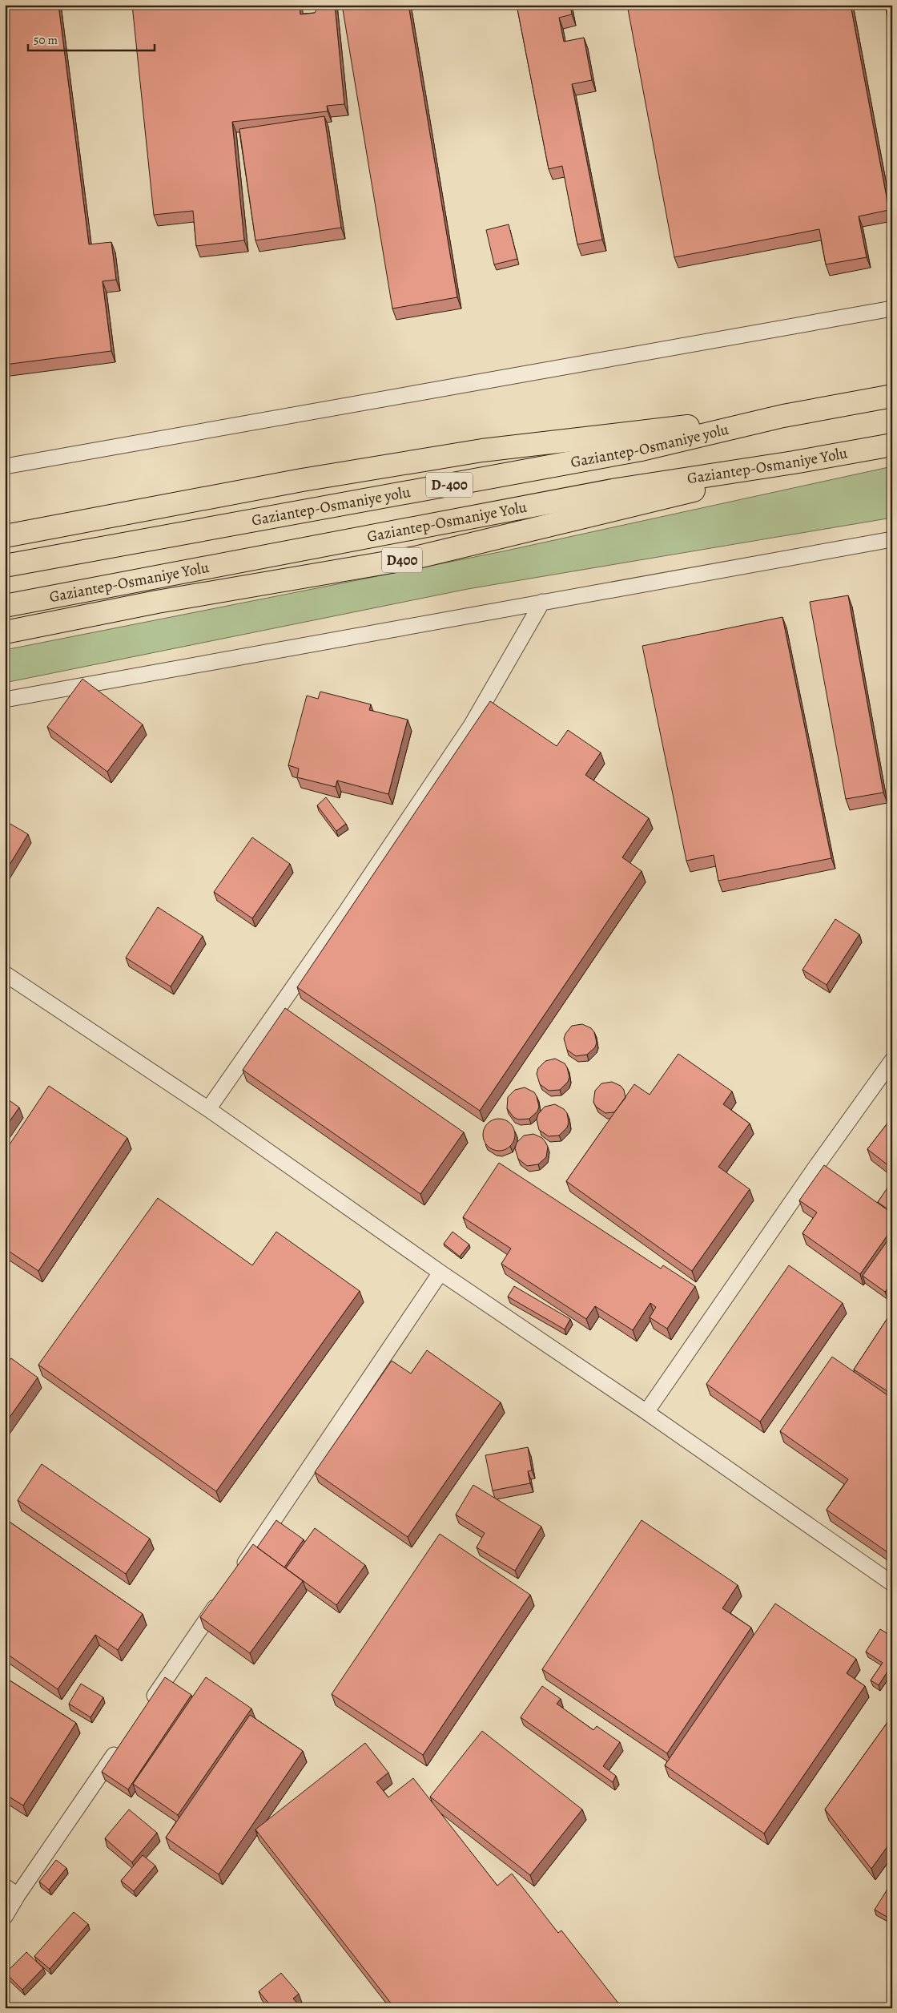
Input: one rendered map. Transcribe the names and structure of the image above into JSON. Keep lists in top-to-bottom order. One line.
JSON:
{"streets":{"highway":["Gaziantep-Osmaniye yolu","Gaziantep-Osmaniye Yolu","D-400","D400"]},"crossings":[["Gaziantep-Osmaniye Yolu","D400"]],"scale_bar":"50 m"}
